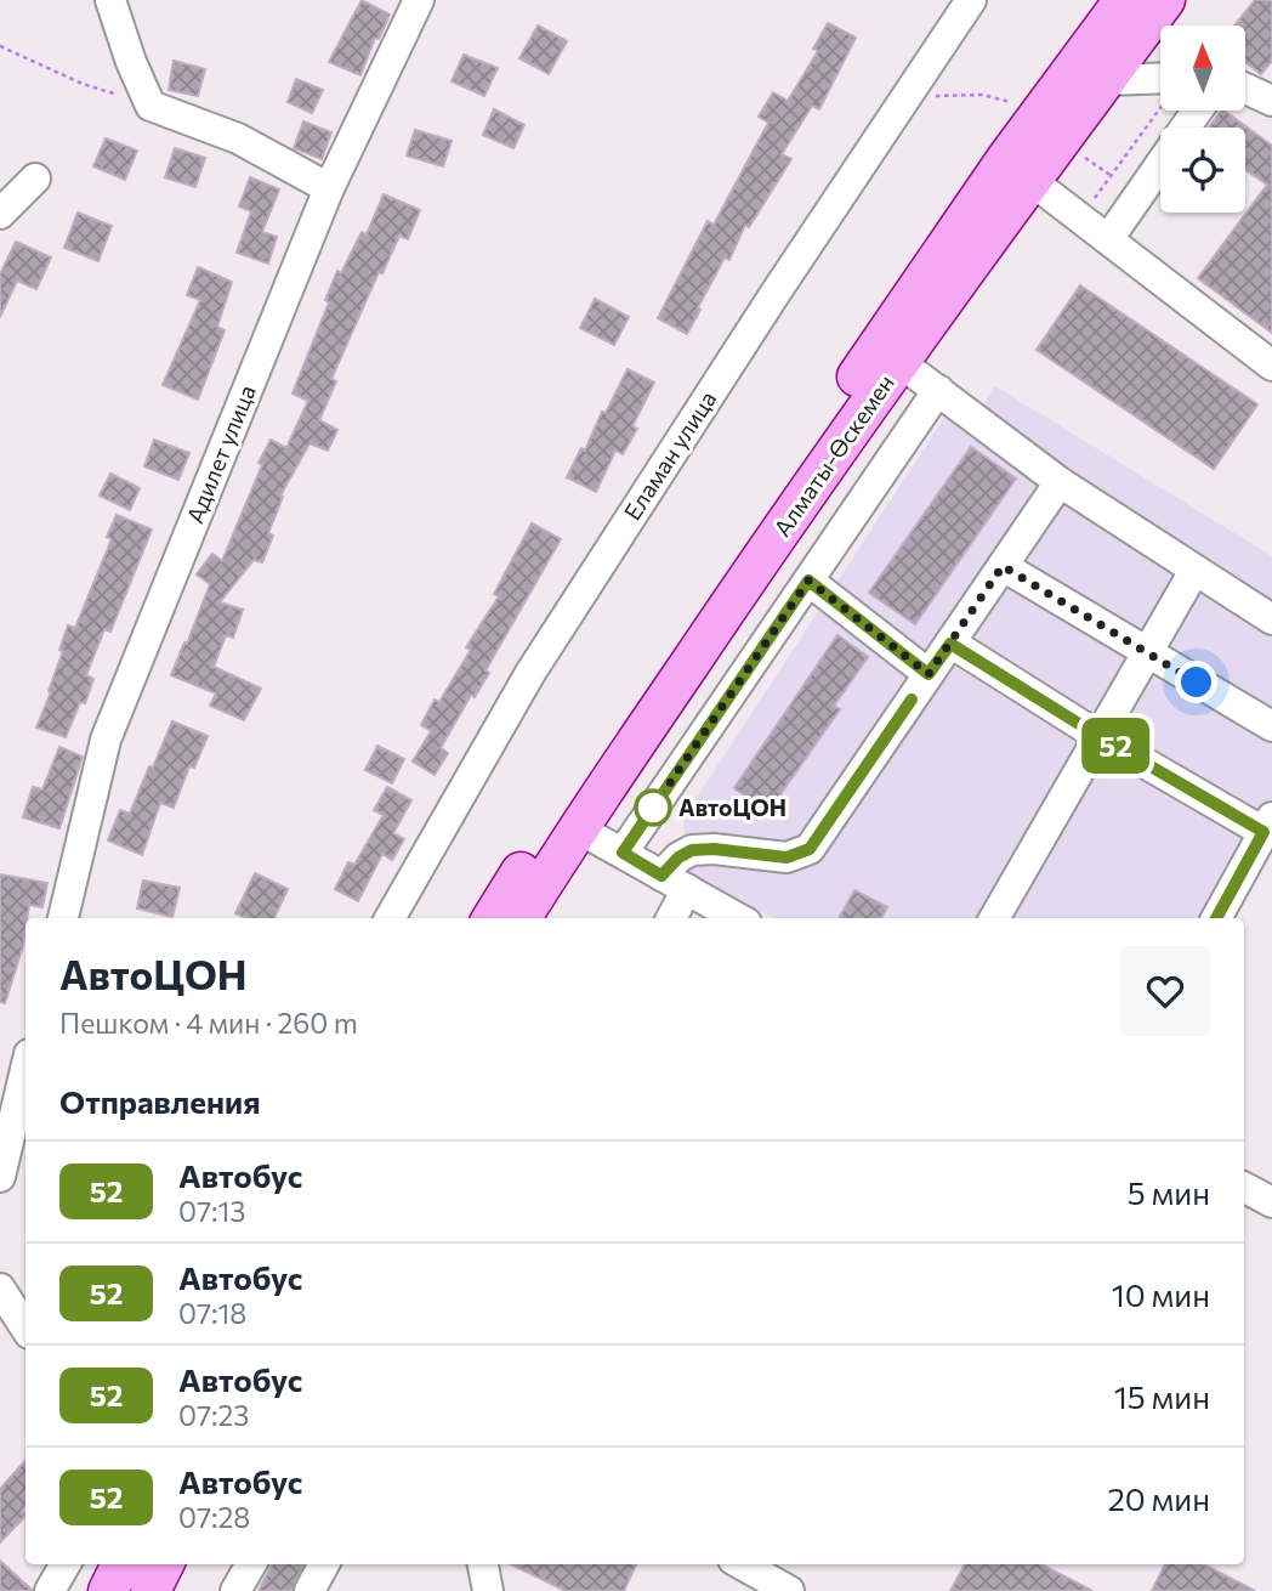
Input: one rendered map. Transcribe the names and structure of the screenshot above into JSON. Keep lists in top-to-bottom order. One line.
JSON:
{"streets":{"main road":["Алматы-Өскемен"],"street":["Адилет улица","Еламан улица"]},"places":["АвтоЦОН"],"lines":["bus line 52"],"north":"top","page":{"on_map":"52","heading":[["АвтоЦОН","Пешком · 4 мин · 260 m"],"Отправления"],"list":[{"mark":"52","name":"Автобус","note":"07:13","value":"5 мин"},{"mark":"52","name":"Автобус","note":"07:18","value":"10 мин"},{"mark":"52","name":"Автобус","note":"07:23","value":"15 мин"},{"mark":"52","name":"Автобус","note":"07:28","value":"20 мин"}]}}
